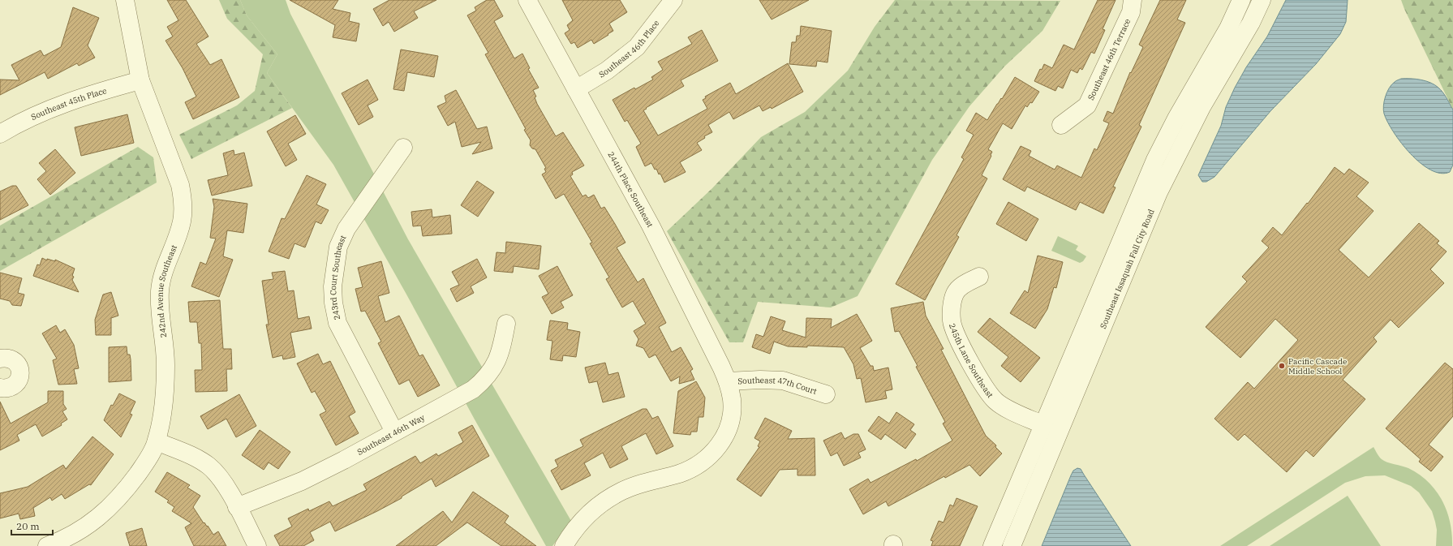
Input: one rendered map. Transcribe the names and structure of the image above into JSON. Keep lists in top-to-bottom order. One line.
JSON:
{"streets":{"street":["Southeast 46th Place","Southeast 46th Terrace","Southeast 45th Place","244th Place Southeast","Southeast Issaquah Fall City Road","243rd Court Southeast","242nd Avenue Southeast","245th Lane Southeast","Southeast 47th Court","Southeast 46th Way"]},"crossings":[["Southeast 46th Place","244th Place Southeast"],["Southeast 45th Place","242nd Avenue Southeast"],["244th Place Southeast","Southeast 47th Court"],["Southeast Issaquah Fall City Road","245th Lane Southeast"],["243rd Court Southeast","Southeast 46th Way"]],"places":["Pacific Cascade Middle School"],"scale_bar":"20 m"}
